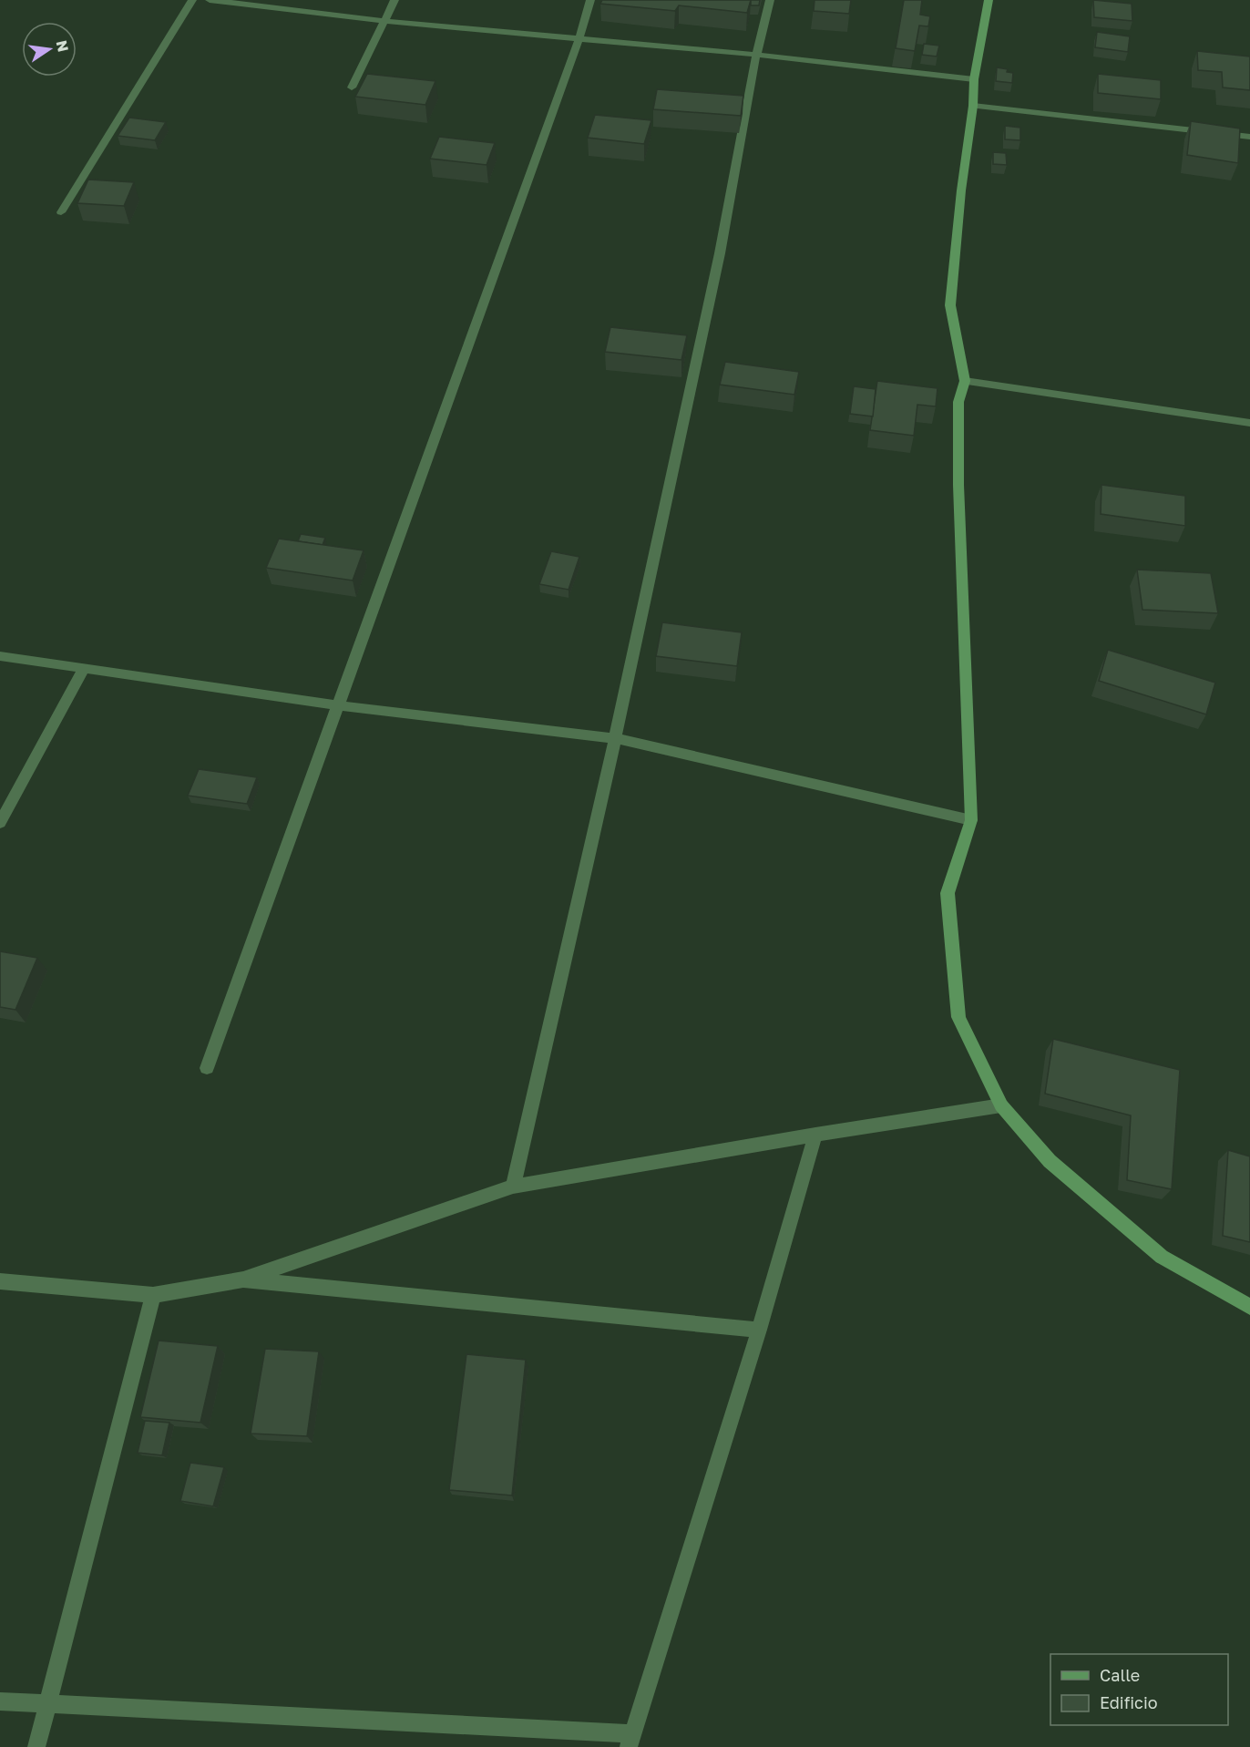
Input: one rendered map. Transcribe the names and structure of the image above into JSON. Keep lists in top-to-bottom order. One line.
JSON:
{"legend":["Calle","Edificio"],"north":"right"}
